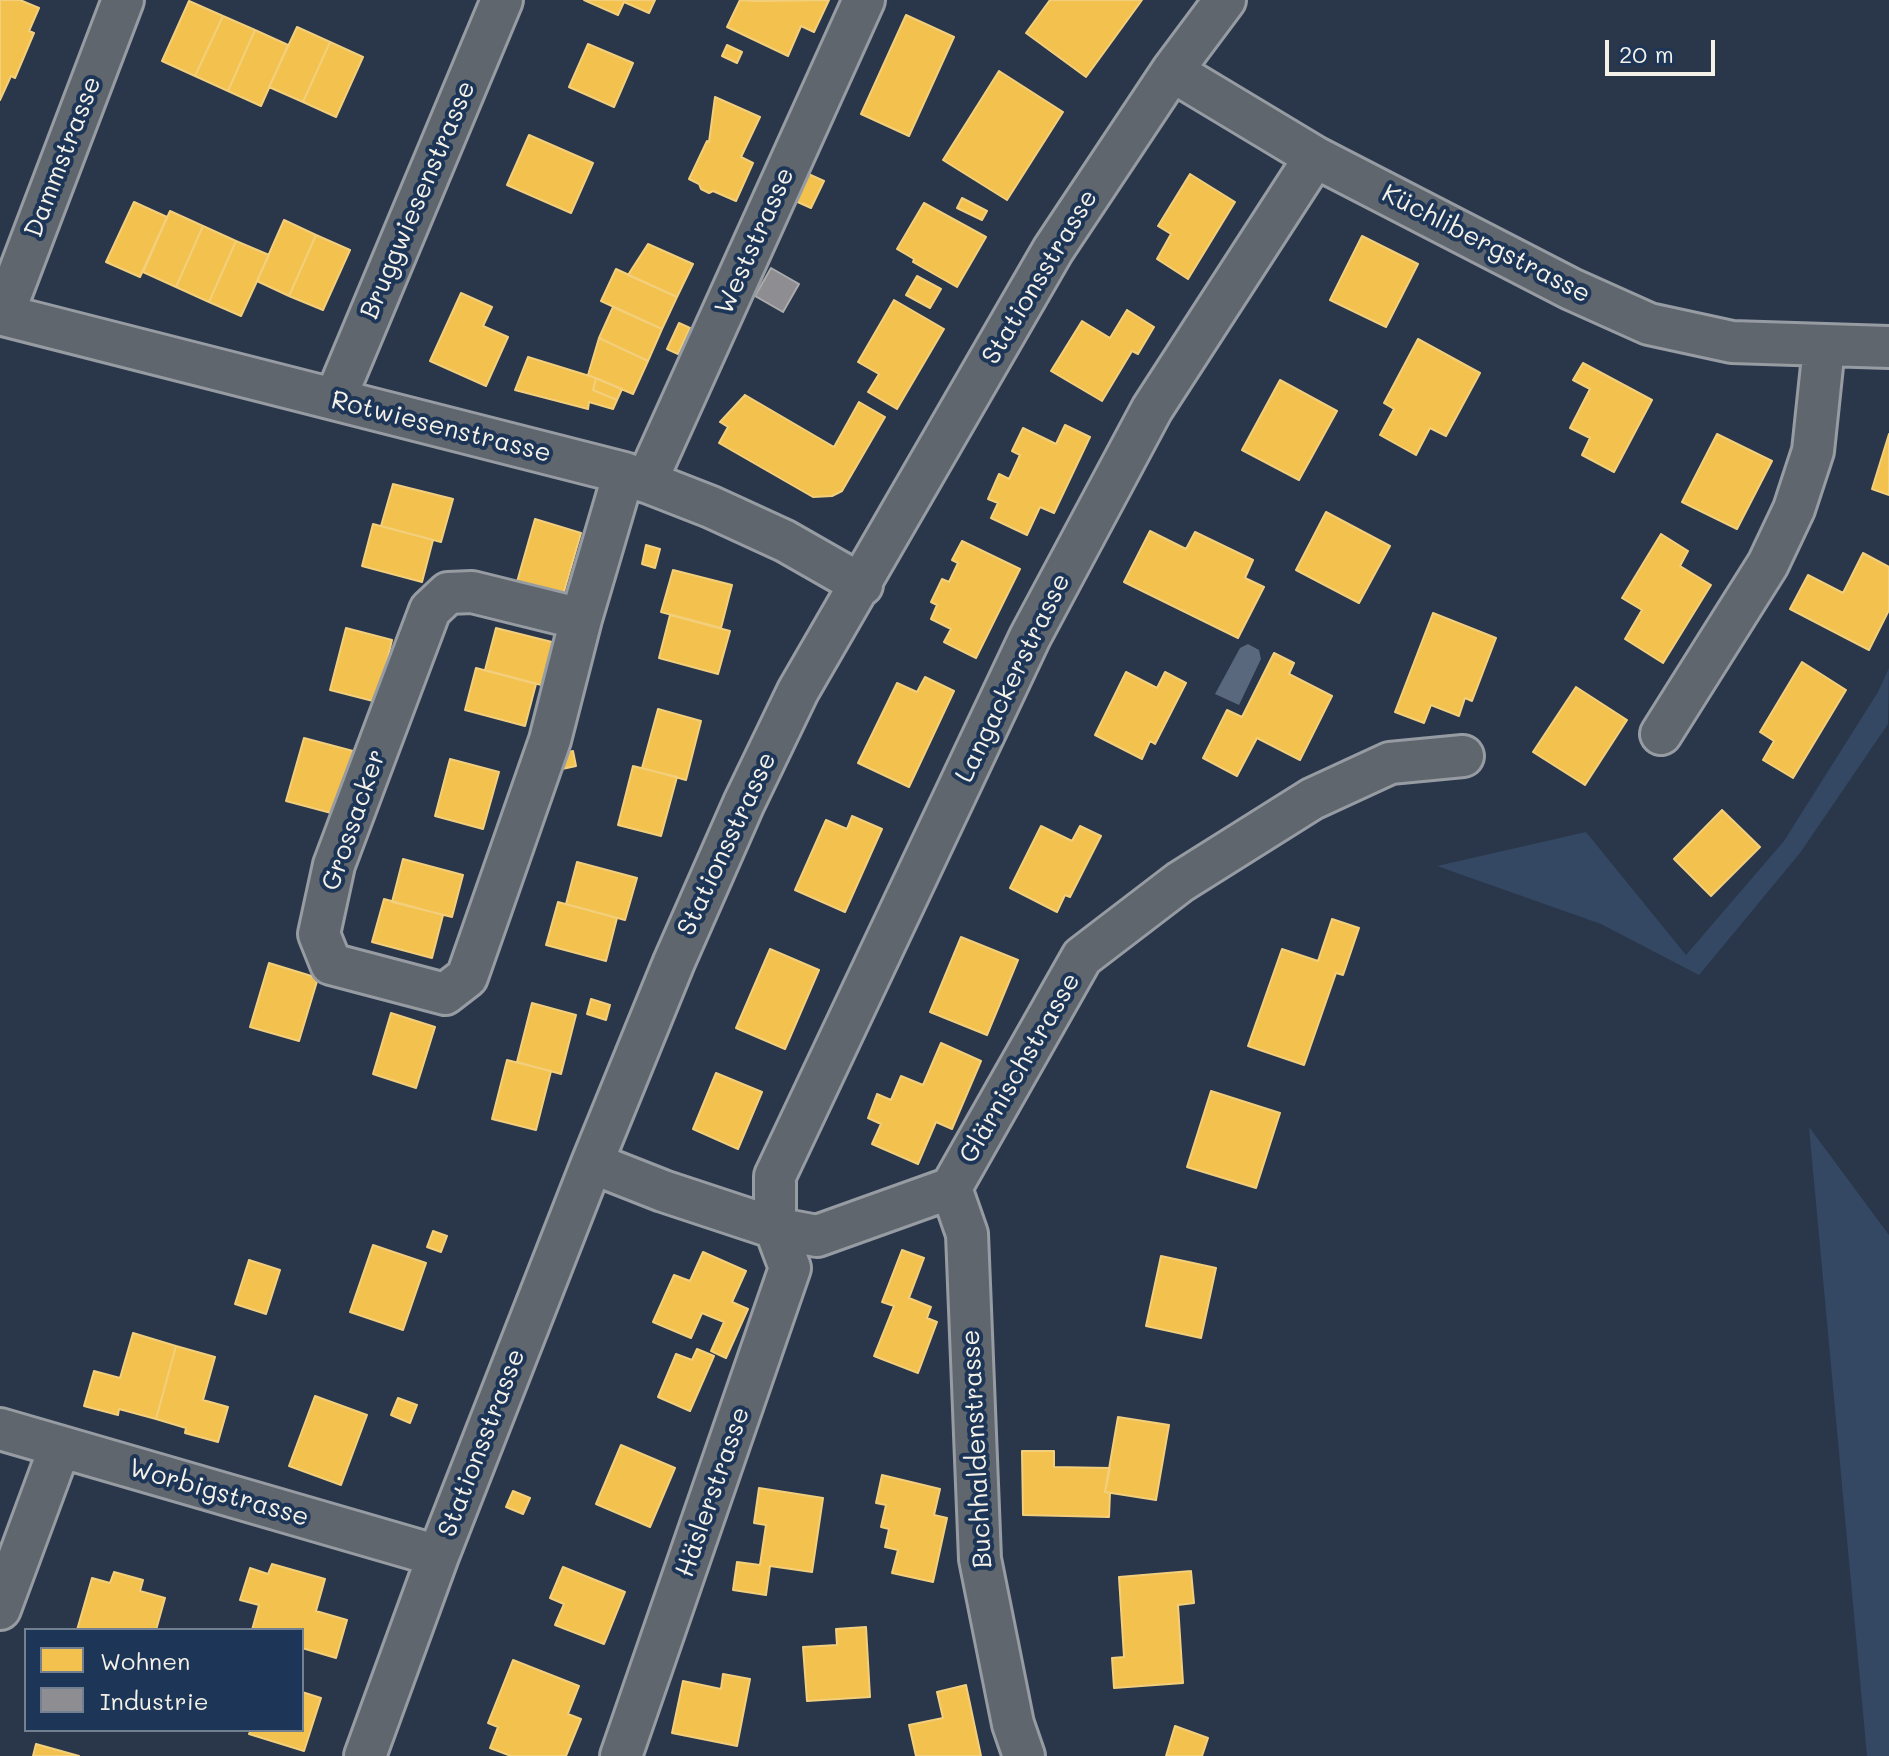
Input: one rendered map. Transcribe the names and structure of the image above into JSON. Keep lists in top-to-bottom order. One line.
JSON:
{"streets":{"street":["Dammstrasse","Bruggwiesenstrasse","Weststrasse","Küchlibergstrasse","Stationsstrasse","Rotwiesenstrasse","Langackerstrasse","Grossacker","Glärnischstrasse","Buchhaldenstrasse","Häslerstrasse","Worbigstrasse"]},"crossings":[["Dammstrasse","Rotwiesenstrasse"],["Bruggwiesenstrasse","Rotwiesenstrasse"],["Weststrasse","Rotwiesenstrasse"],["Weststrasse","Grossacker"],["Küchlibergstrasse","Stationsstrasse"],["Küchlibergstrasse","Langackerstrasse"],["Stationsstrasse","Rotwiesenstrasse"],["Stationsstrasse","Glärnischstrasse"],["Stationsstrasse","Worbigstrasse"],["Rotwiesenstrasse","Grossacker"],["Langackerstrasse","Glärnischstrasse"],["Langackerstrasse","Häslerstrasse"],["Glärnischstrasse","Buchhaldenstrasse"],["Glärnischstrasse","Häslerstrasse"]],"legend":["Wohnen","Industrie"],"scale_bar":"20 m"}
